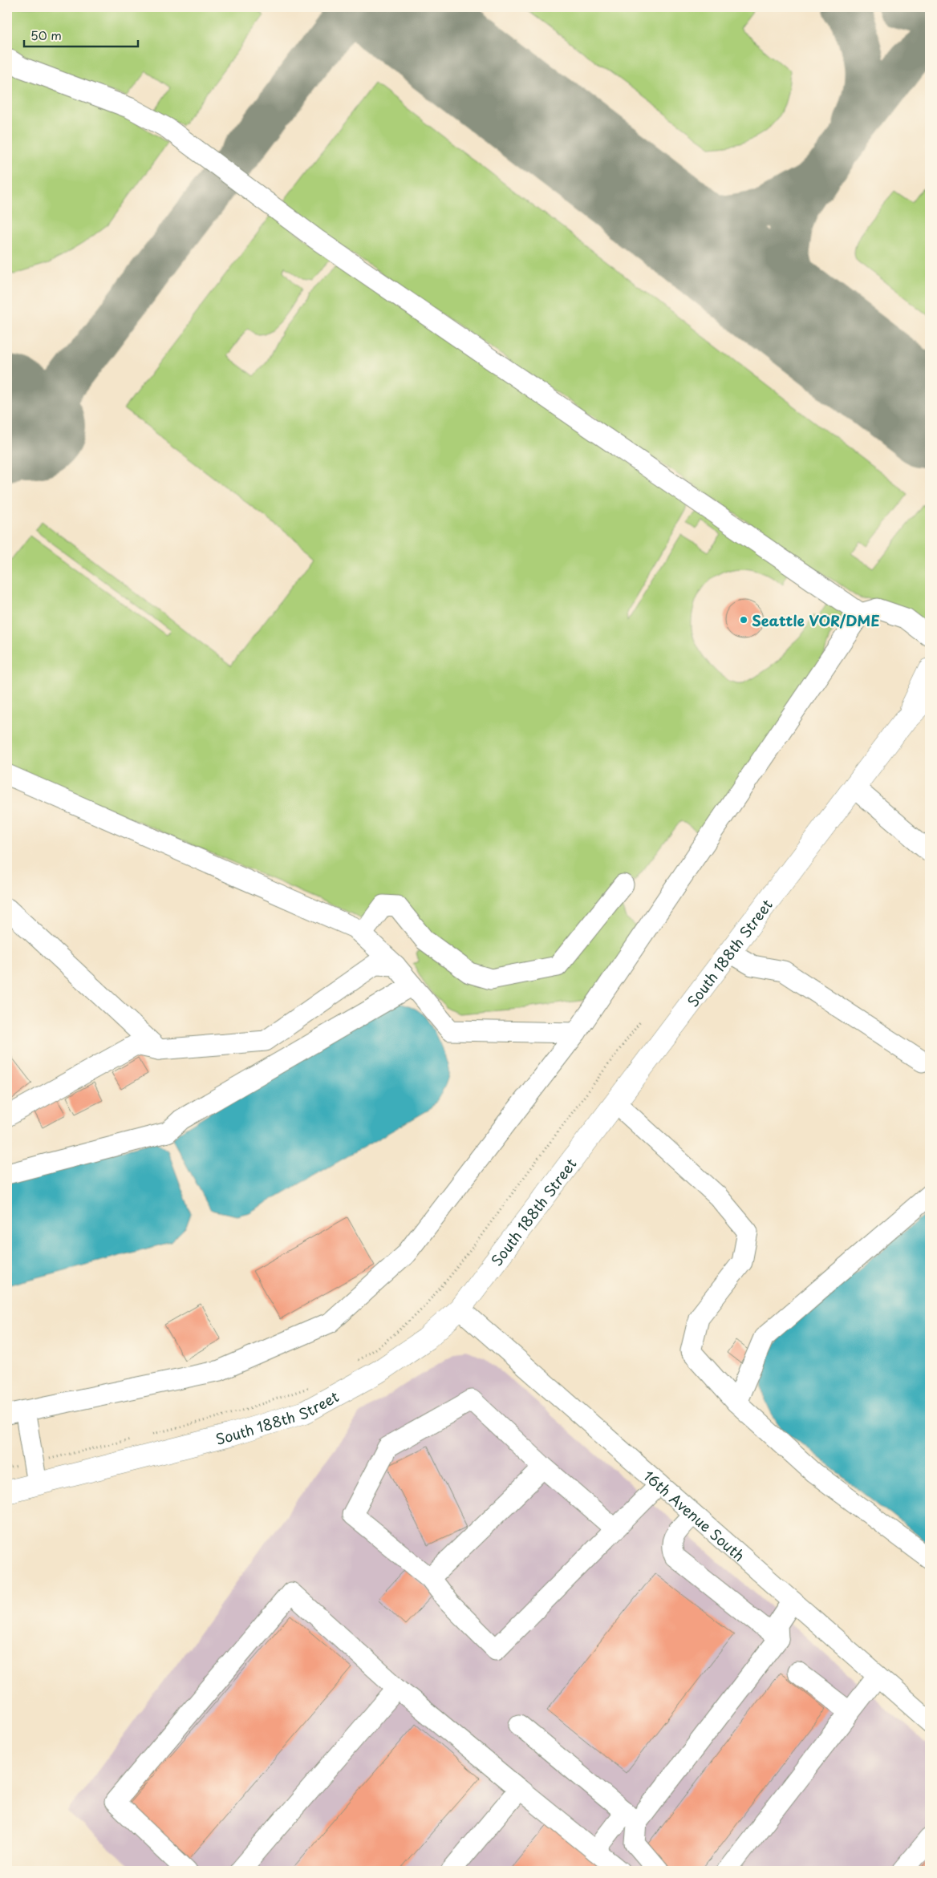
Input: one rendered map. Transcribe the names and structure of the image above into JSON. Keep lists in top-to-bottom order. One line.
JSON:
{"streets":{"main road":["South 188th Street"],"street":["16th Avenue South"]},"crossings":[["South 188th Street","16th Avenue South"]],"places":["Seattle VOR/DME"],"scale_bar":"50 m"}
